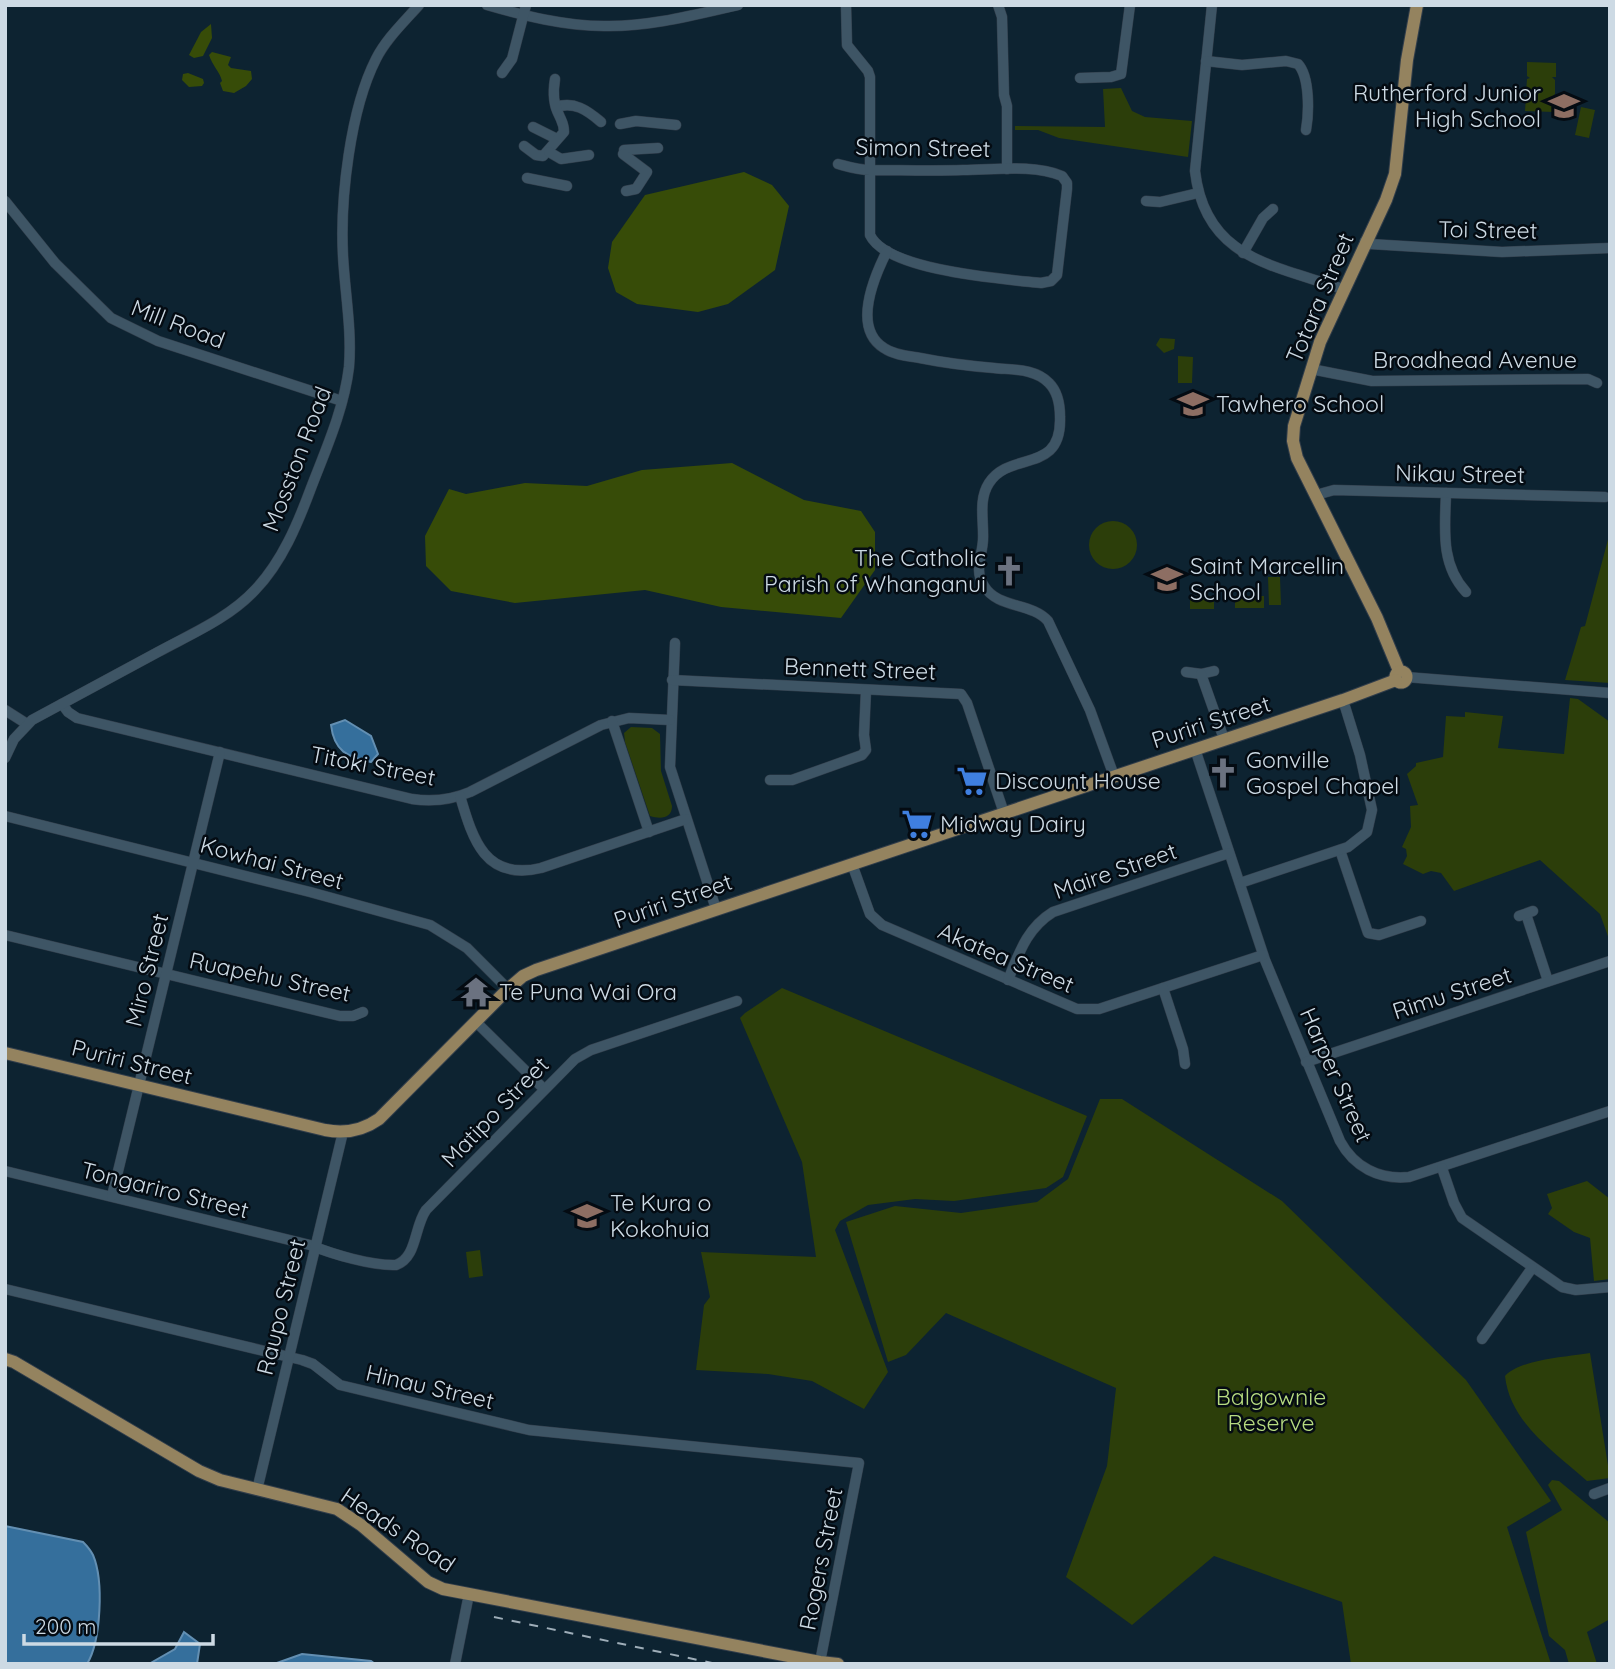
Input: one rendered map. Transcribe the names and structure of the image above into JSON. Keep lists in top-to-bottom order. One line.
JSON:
{"streets":{"main road":["Totara Street","Puriri Street","Heads Road"],"street":["Simon Street","Toi Street","Mill Road","Broadhead Avenue","Mosston Road","Nikau Street","Bennett Street","Titoki Street","Kowhai Street","Maire Street","Akatea Street","Miro Street","Ruapehu Street","Rimu Street","Harper Street","Matipo Street","Tongariro Street","Raupo Street","Hinau Street","Rogers Street"]},"crossings":[["Toi Street","Totara Street"],["Totara Street","Broadhead Avenue"],["Totara Street","Nikau Street"],["Totara Street","Puriri Street"],["Mill Road","Mosston Road"],["Mosston Road","Titoki Street"],["Bennett Street","Puriri Street"],["Puriri Street","Kowhai Street"],["Puriri Street","Akatea Street"],["Puriri Street","Miro Street"],["Puriri Street","Harper Street"],["Puriri Street","Raupo Street"],["Titoki Street","Miro Street"],["Kowhai Street","Miro Street"],["Maire Street","Akatea Street"],["Maire Street","Harper Street"],["Akatea Street","Harper Street"],["Miro Street","Ruapehu Street"],["Miro Street","Tongariro Street"],["Rimu Street","Harper Street"],["Matipo Street","Tongariro Street"],["Matipo Street","Raupo Street"],["Tongariro Street","Raupo Street"],["Raupo Street","Hinau Street"],["Raupo Street","Heads Road"],["Hinau Street","Rogers Street"],["Heads Road","Rogers Street"]],"parks":["Balgownie Reserve"],"places":{"school or university":["Rutherford Junior High School","Tawhero School","Saint Marcellin School","Te Kura o Kokohuia"],"church":["The Catholic Parish of Whanganui","Gonville Gospel Chapel"],"supermarket":["Discount House","Midway Dairy"],"temple":["Te Puna Wai Ora"]},"scale_bar":"200 m"}
